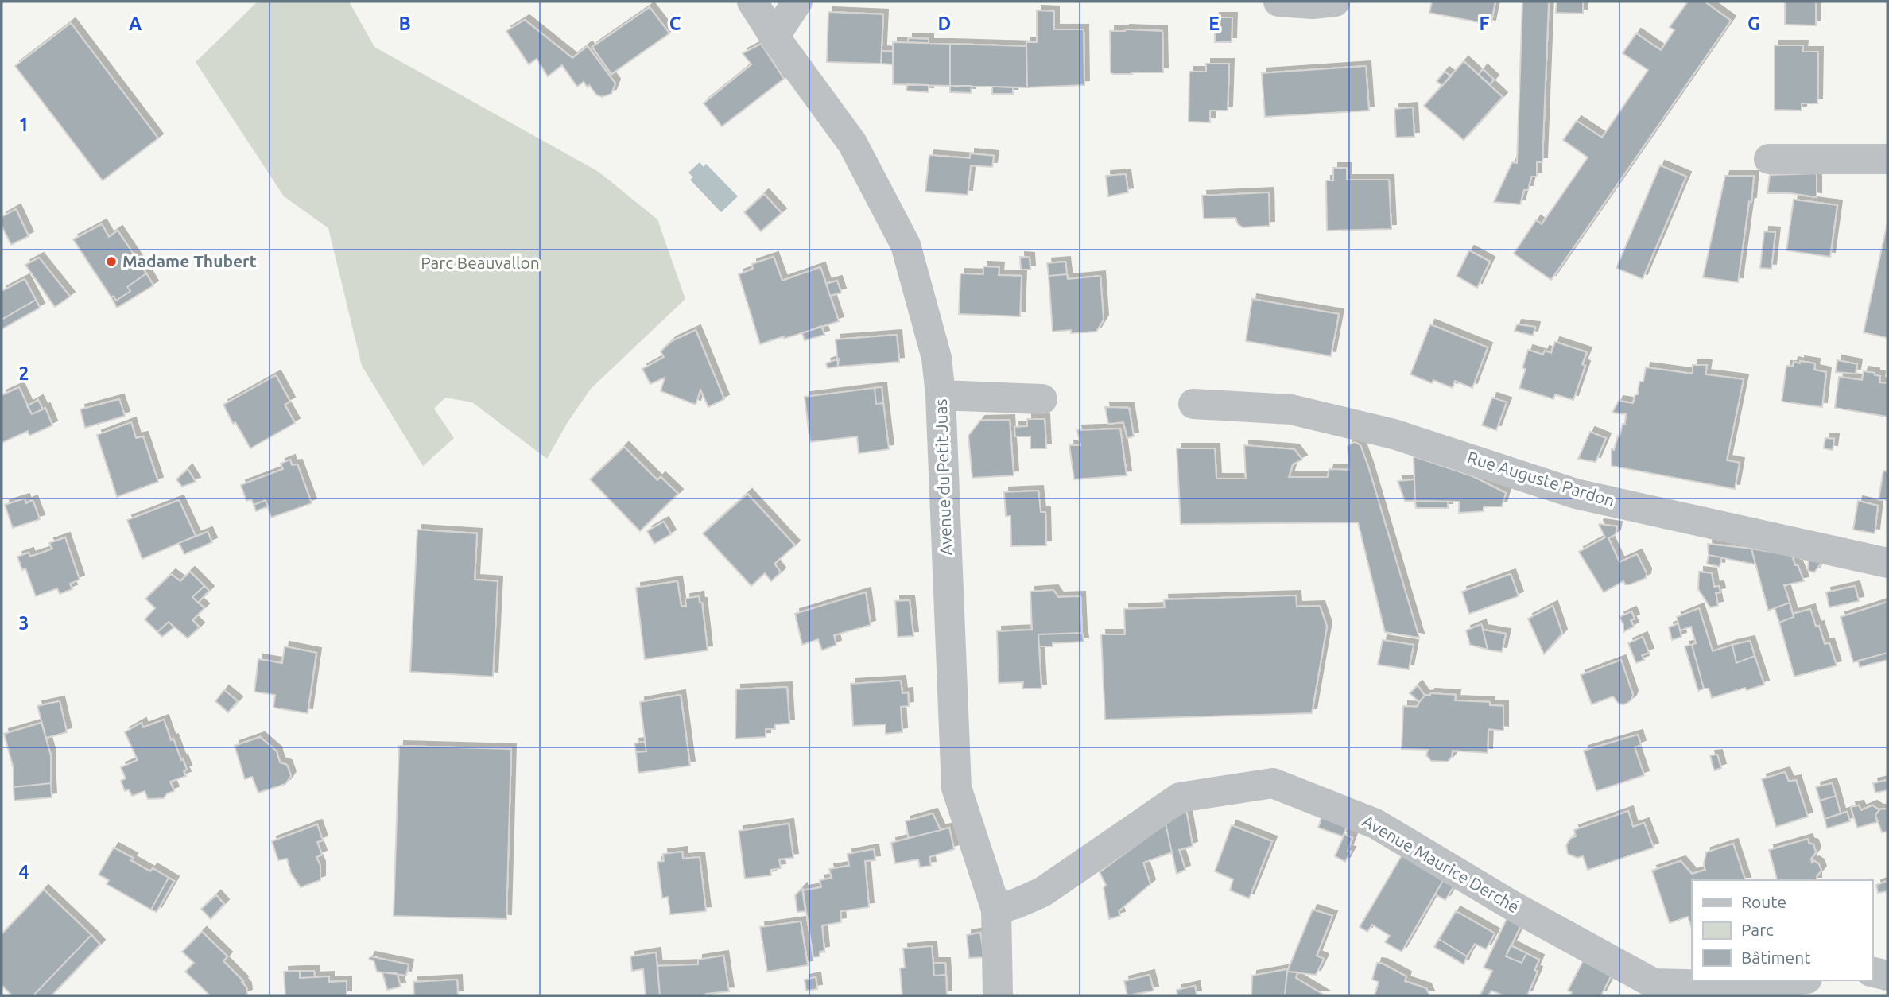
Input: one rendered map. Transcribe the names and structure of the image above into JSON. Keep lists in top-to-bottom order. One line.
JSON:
{"streets":{"street":["Avenue du Petit Juas","Rue Auguste Pardon","Avenue Maurice Derché"]},"crossings":[["Avenue du Petit Juas","Avenue Maurice Derché"]],"parks":["Parc Beauvallon"],"places":["Madame Thubert"],"legend":["Route","Parc","Bâtiment"],"grid":{"columns":["A","B","C","D","E","F","G"],"rows":["1","2","3","4"]}}
